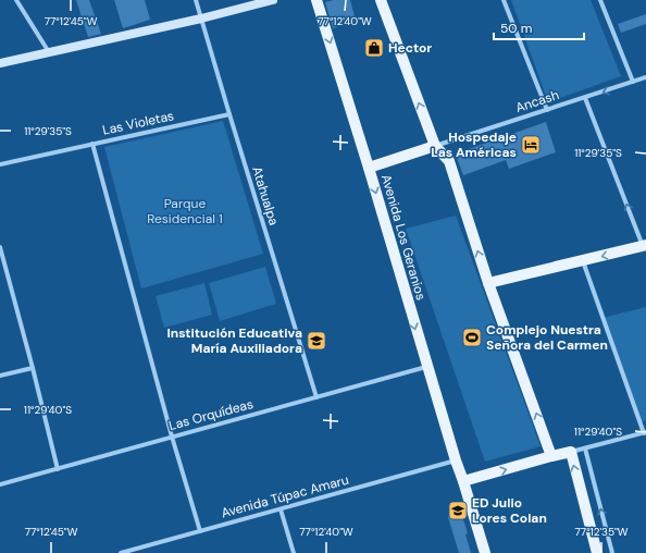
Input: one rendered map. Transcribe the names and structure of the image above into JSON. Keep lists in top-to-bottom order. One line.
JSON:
{"streets":{"main road":["Avenida Los Geranios"],"street":["Ancash","Las Violetas","Atahualpa","Las Orquídeas","Avenida Túpac Amaru"]},"crossings":[["Las Violetas","Atahualpa"],["Atahualpa","Las Orquídeas"],["Avenida Los Geranios","Las Orquídeas"],["Avenida Los Geranios","Avenida Túpac Amaru"]],"parks":["Parque Residencial 1"],"places":{"shop":["Hector"],"hotel":["Hospedaje Las Américas"],"sports":["Complejo Nuestra Señora del Carmen"],"school or university":["Institución Educativa María Auxiliadora","ED Julio Lores Colan"]},"scale_bar":"50 m","coordinates":["77°12'45\"W","77°12'40\"W","11°29'35\"S","11°29'40\"S","77°12'35\"W"]}
